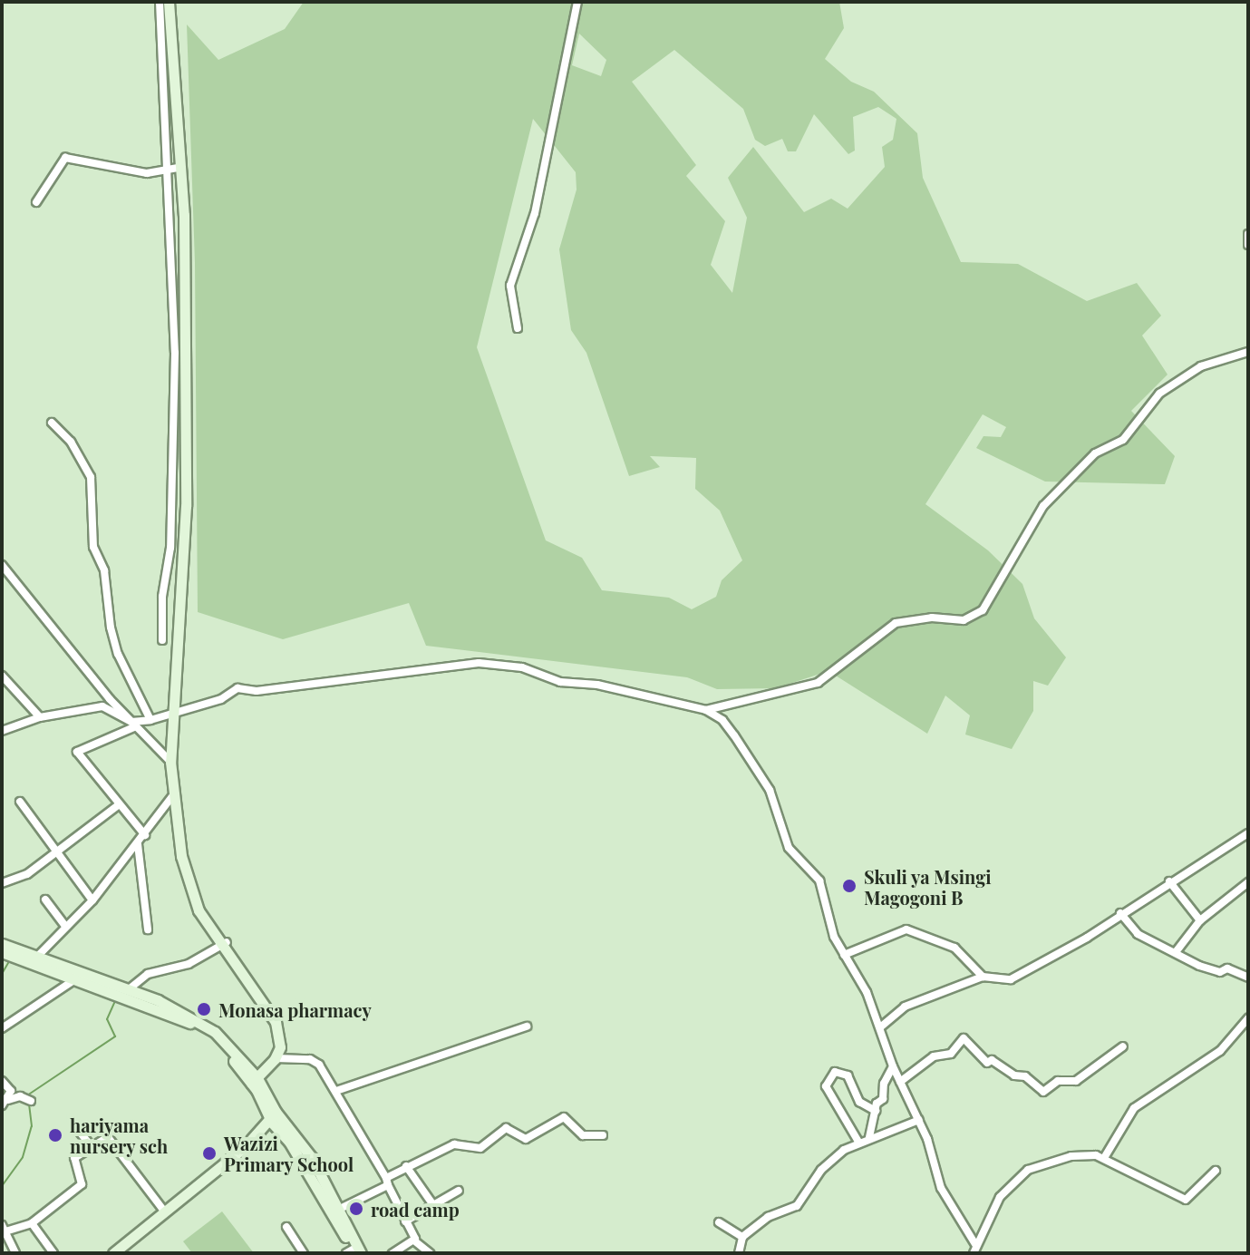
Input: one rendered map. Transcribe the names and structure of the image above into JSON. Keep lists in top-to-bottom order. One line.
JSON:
{"places":["Skuli ya Msingi Magogoni B","Monasa pharmacy","hariyama nursery sch","Wazizi Primary School","road camp"]}
